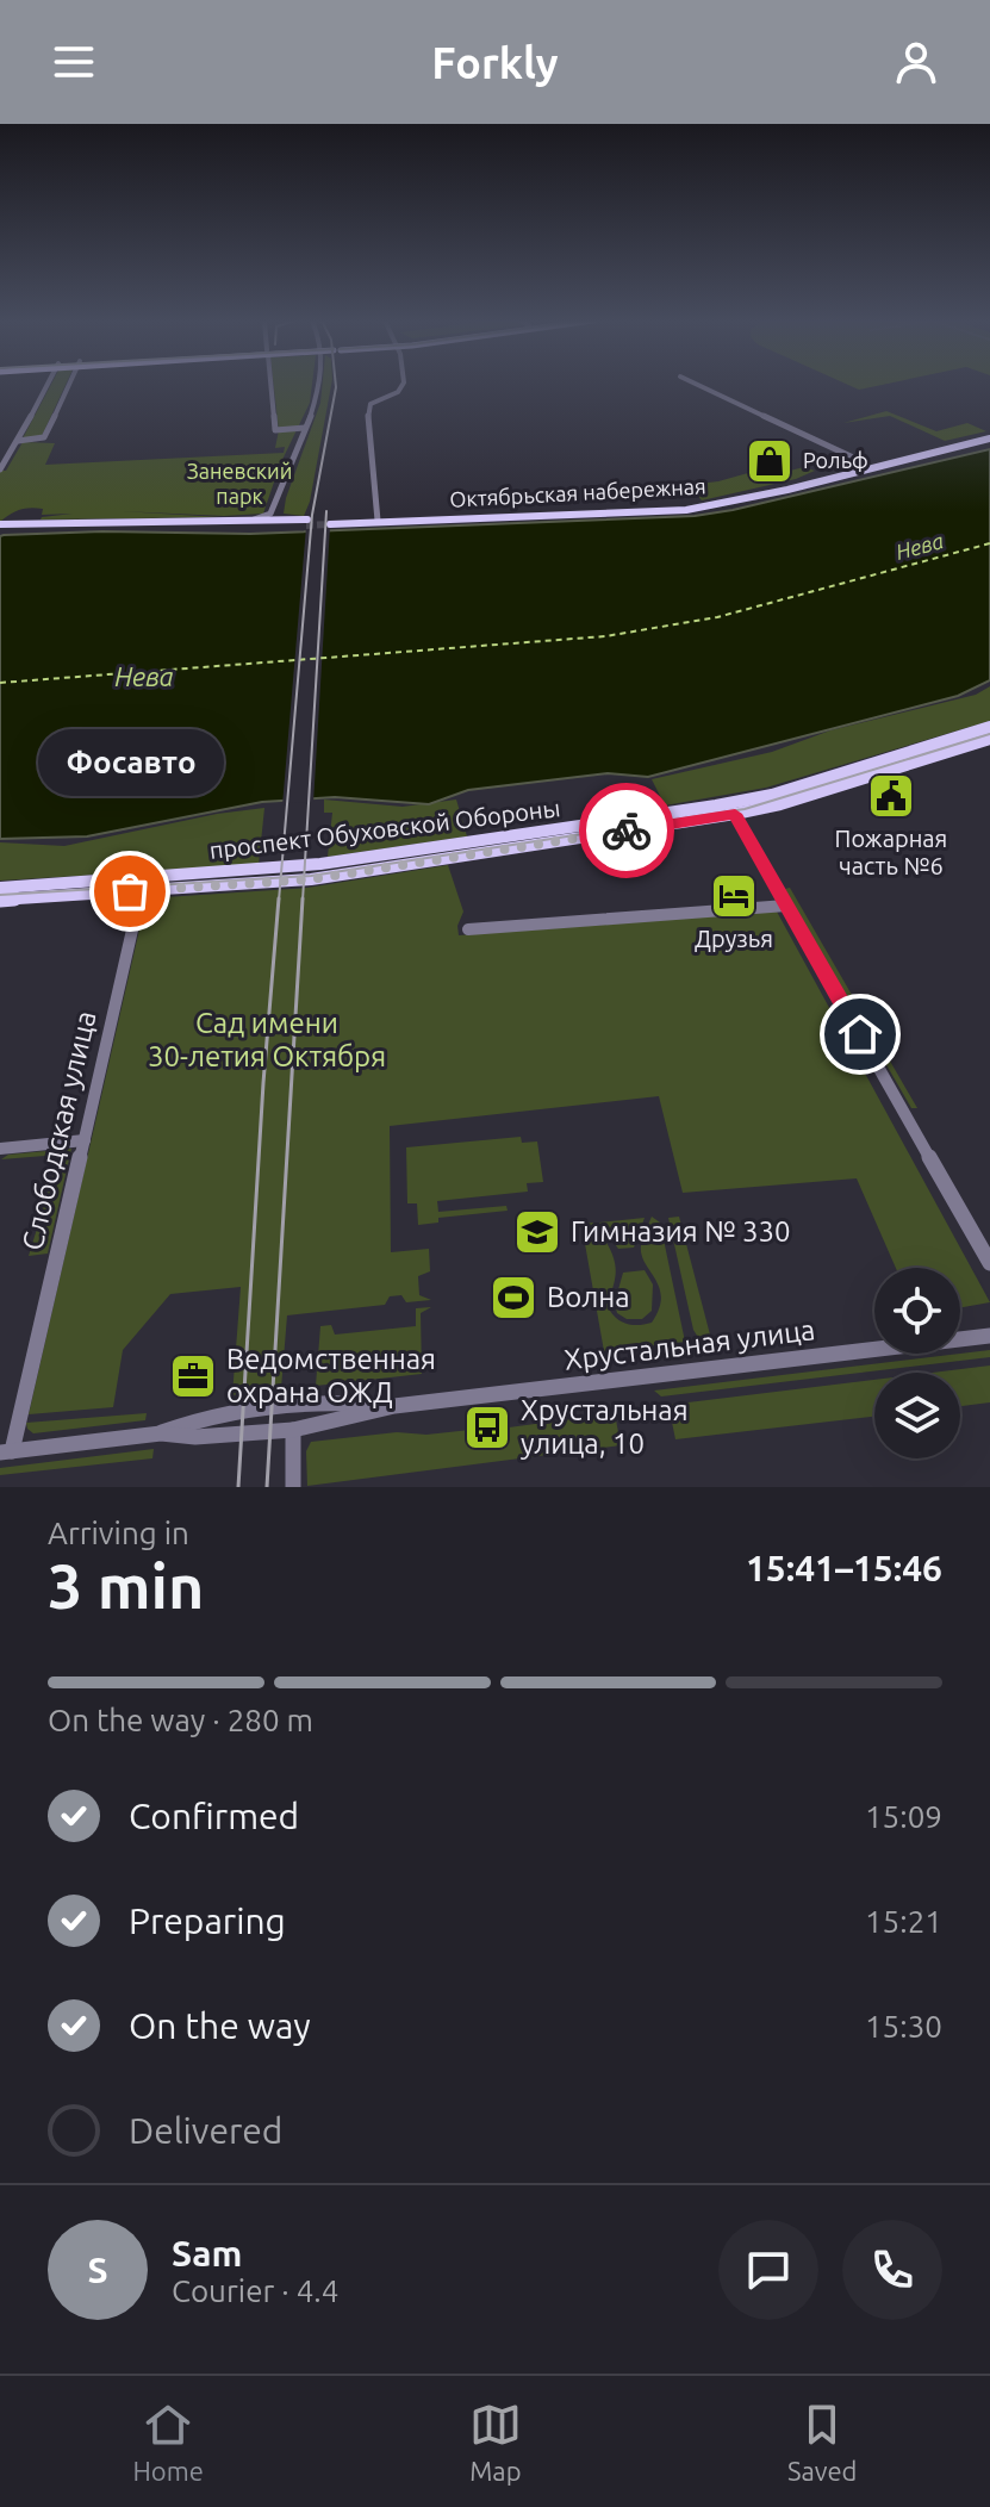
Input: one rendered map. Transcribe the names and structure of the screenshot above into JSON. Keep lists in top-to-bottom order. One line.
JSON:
{"streets":{"main road":["Октябрьская набережная","проспект Обуховской Обороны"],"street":["Слободская улица","Хрустальная улица"]},"crossings":[["проспект Обуховской Обороны","Слободская улица"],["Слободская улица","Хрустальная улица"]],"water":["Нева"],"parks":["Заневский парк","Сад имени 30-летия Октября"],"places":{"shop":["Рольф"],"public building":["Пожарная часть №6"],"other":["Фосавто"],"hotel":["Друзья"],"school or university":["Гимназия № 330"],"sports":["Волна"],"office":["Ведомственная охрана ОЖД"],"bus stop":["Хрустальная улица, 10"]},"page":{"header":"Forkly","bubble":"Фосавто","heading":["3 min","Arriving in","15:41–15:46"],"panel":["Sam","Courier · 4.4"],"bar":"On the way · 280 m","list":[["Confirmed","15:09"],["Preparing","15:21"],["On the way","15:30"],"Delivered"],"round":"S","tabs":["Home","Map","Saved"]}}
